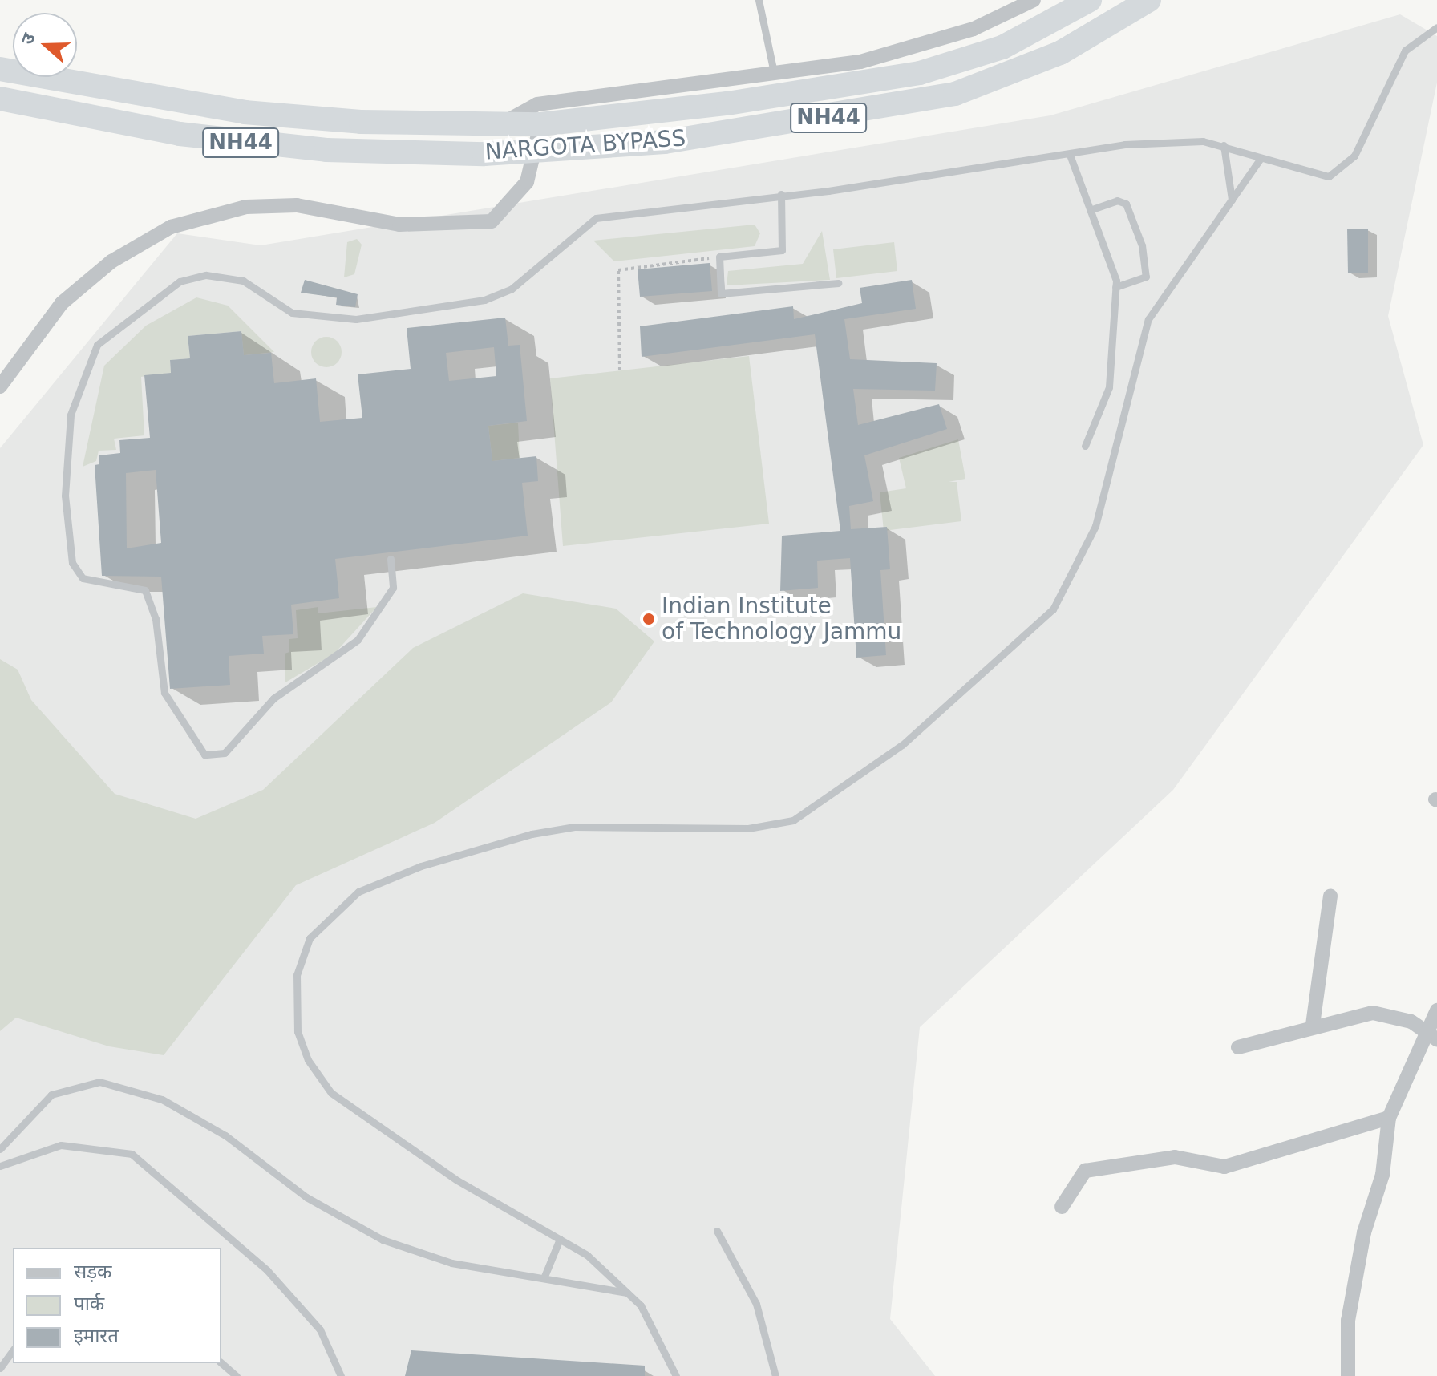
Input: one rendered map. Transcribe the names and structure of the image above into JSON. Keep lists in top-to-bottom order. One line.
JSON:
{"streets":{"highway":["NH44","NARGOTA BYPASS"]},"places":["Indian Institute of Technology Jammu"],"legend":["सड़क","पार्क","इमारत"],"north":"left"}
